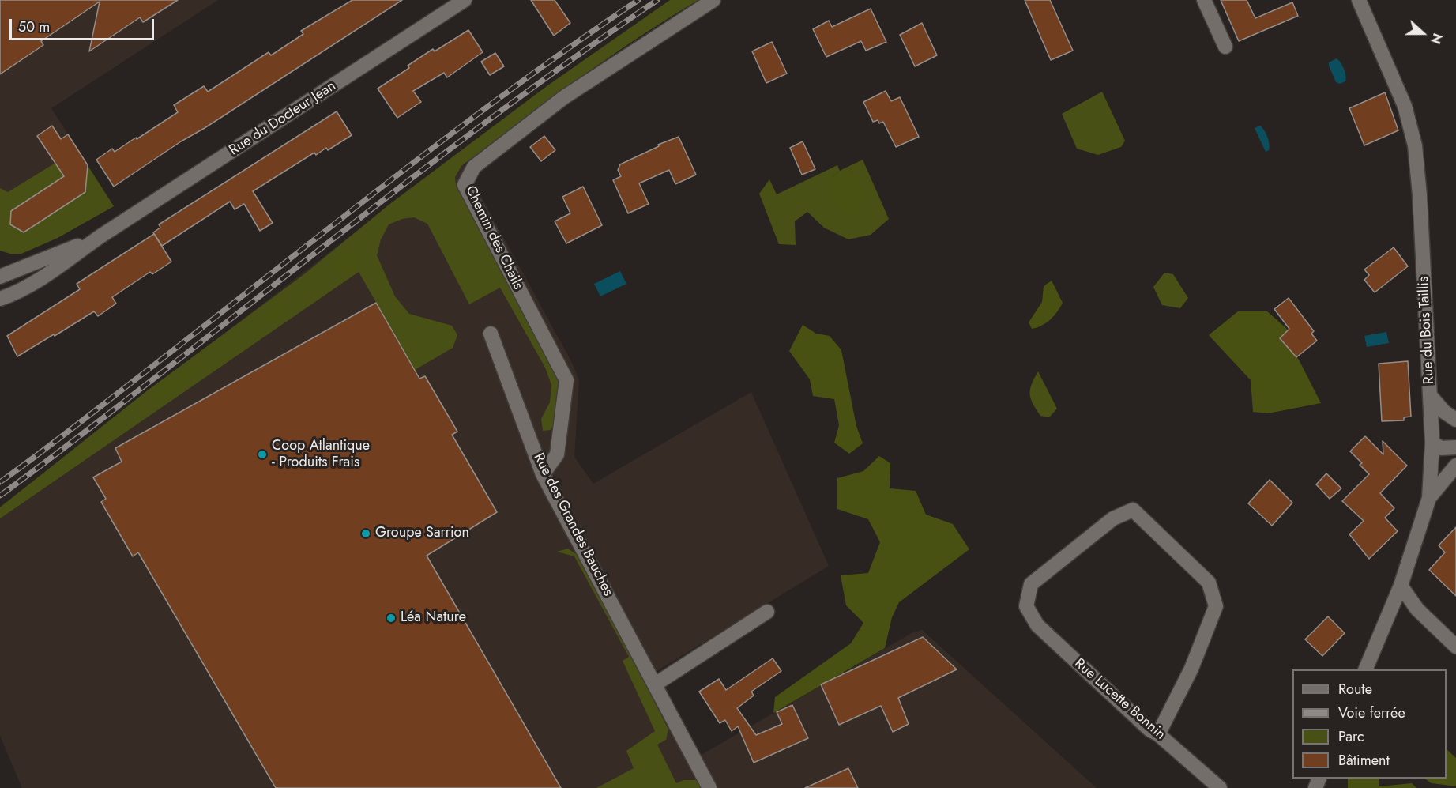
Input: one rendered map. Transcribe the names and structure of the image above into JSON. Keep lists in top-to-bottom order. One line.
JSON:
{"streets":{"street":["Rue du Docteur Jean","Chemin des Chails","Rue du Bois Taillis","Rue des Grandes Bauches","Rue Lucette Bonnin"]},"crossings":[["Chemin des Chails","Rue des Grandes Bauches"]],"places":["Coop Atlantique - Produits Frais","Groupe Sarrion","Léa Nature"],"legend":["Route","Voie ferrée","Parc","Bâtiment"],"scale_bar":"50 m","north":"right"}
